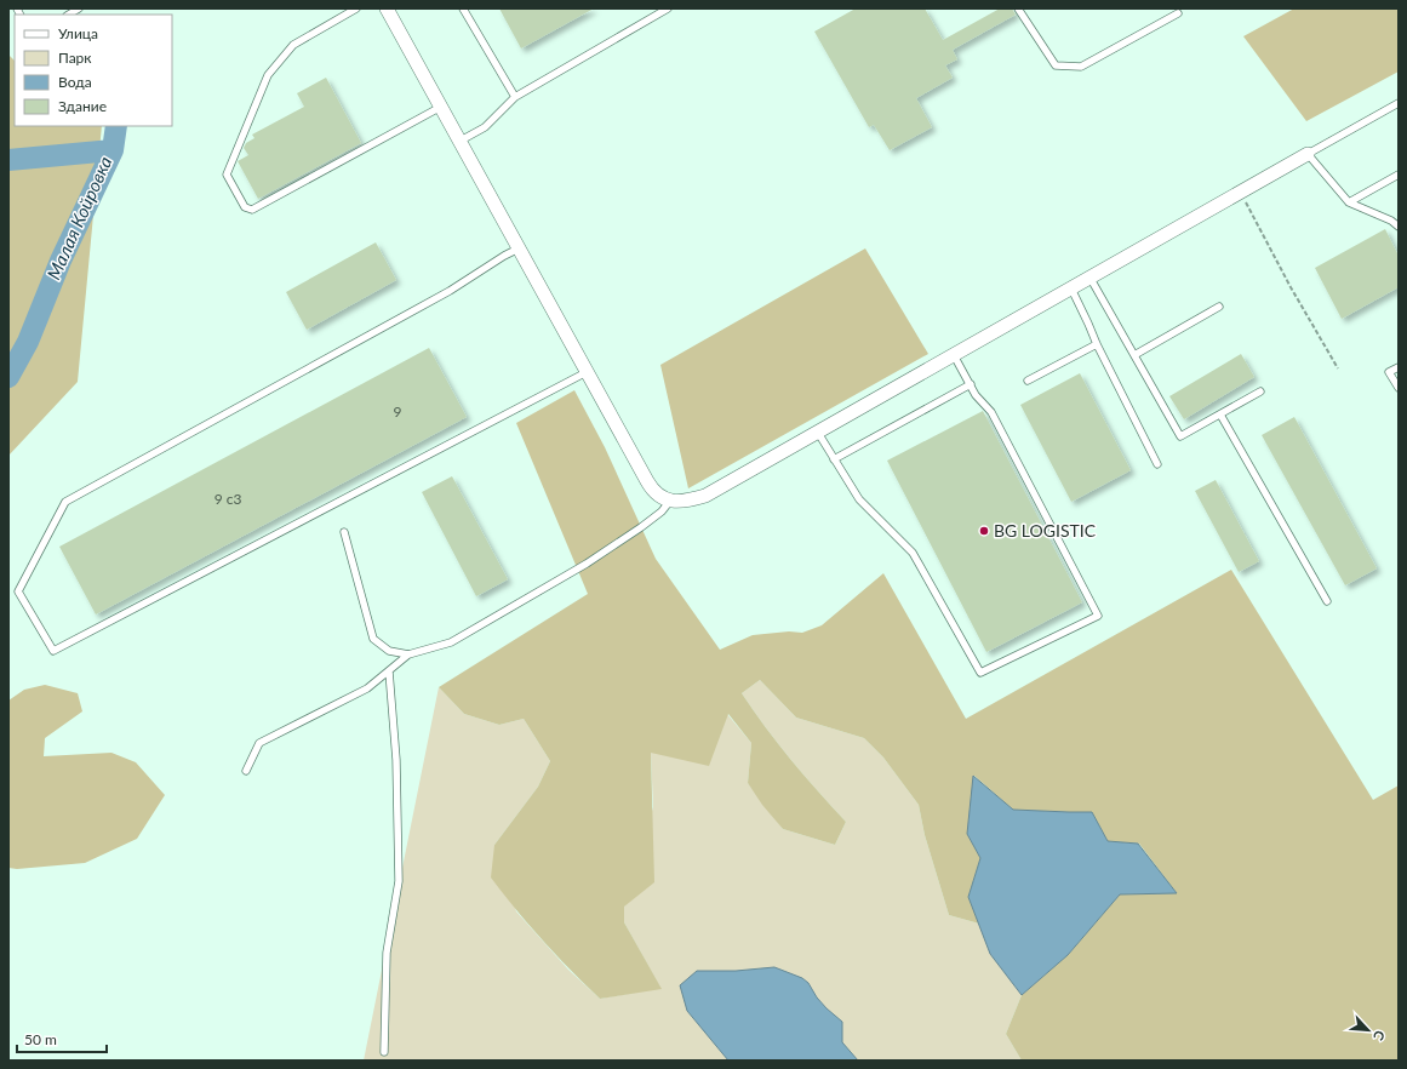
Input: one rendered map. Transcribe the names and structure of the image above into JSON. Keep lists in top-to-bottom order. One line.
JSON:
{"water":["Малая Койровка"],"places":["BG LOGISTIC"],"house_numbers":["9","9 с3"],"legend":["Улица","Парк","Вода","Здание"],"scale_bar":"50 m","north":"bottom right"}
